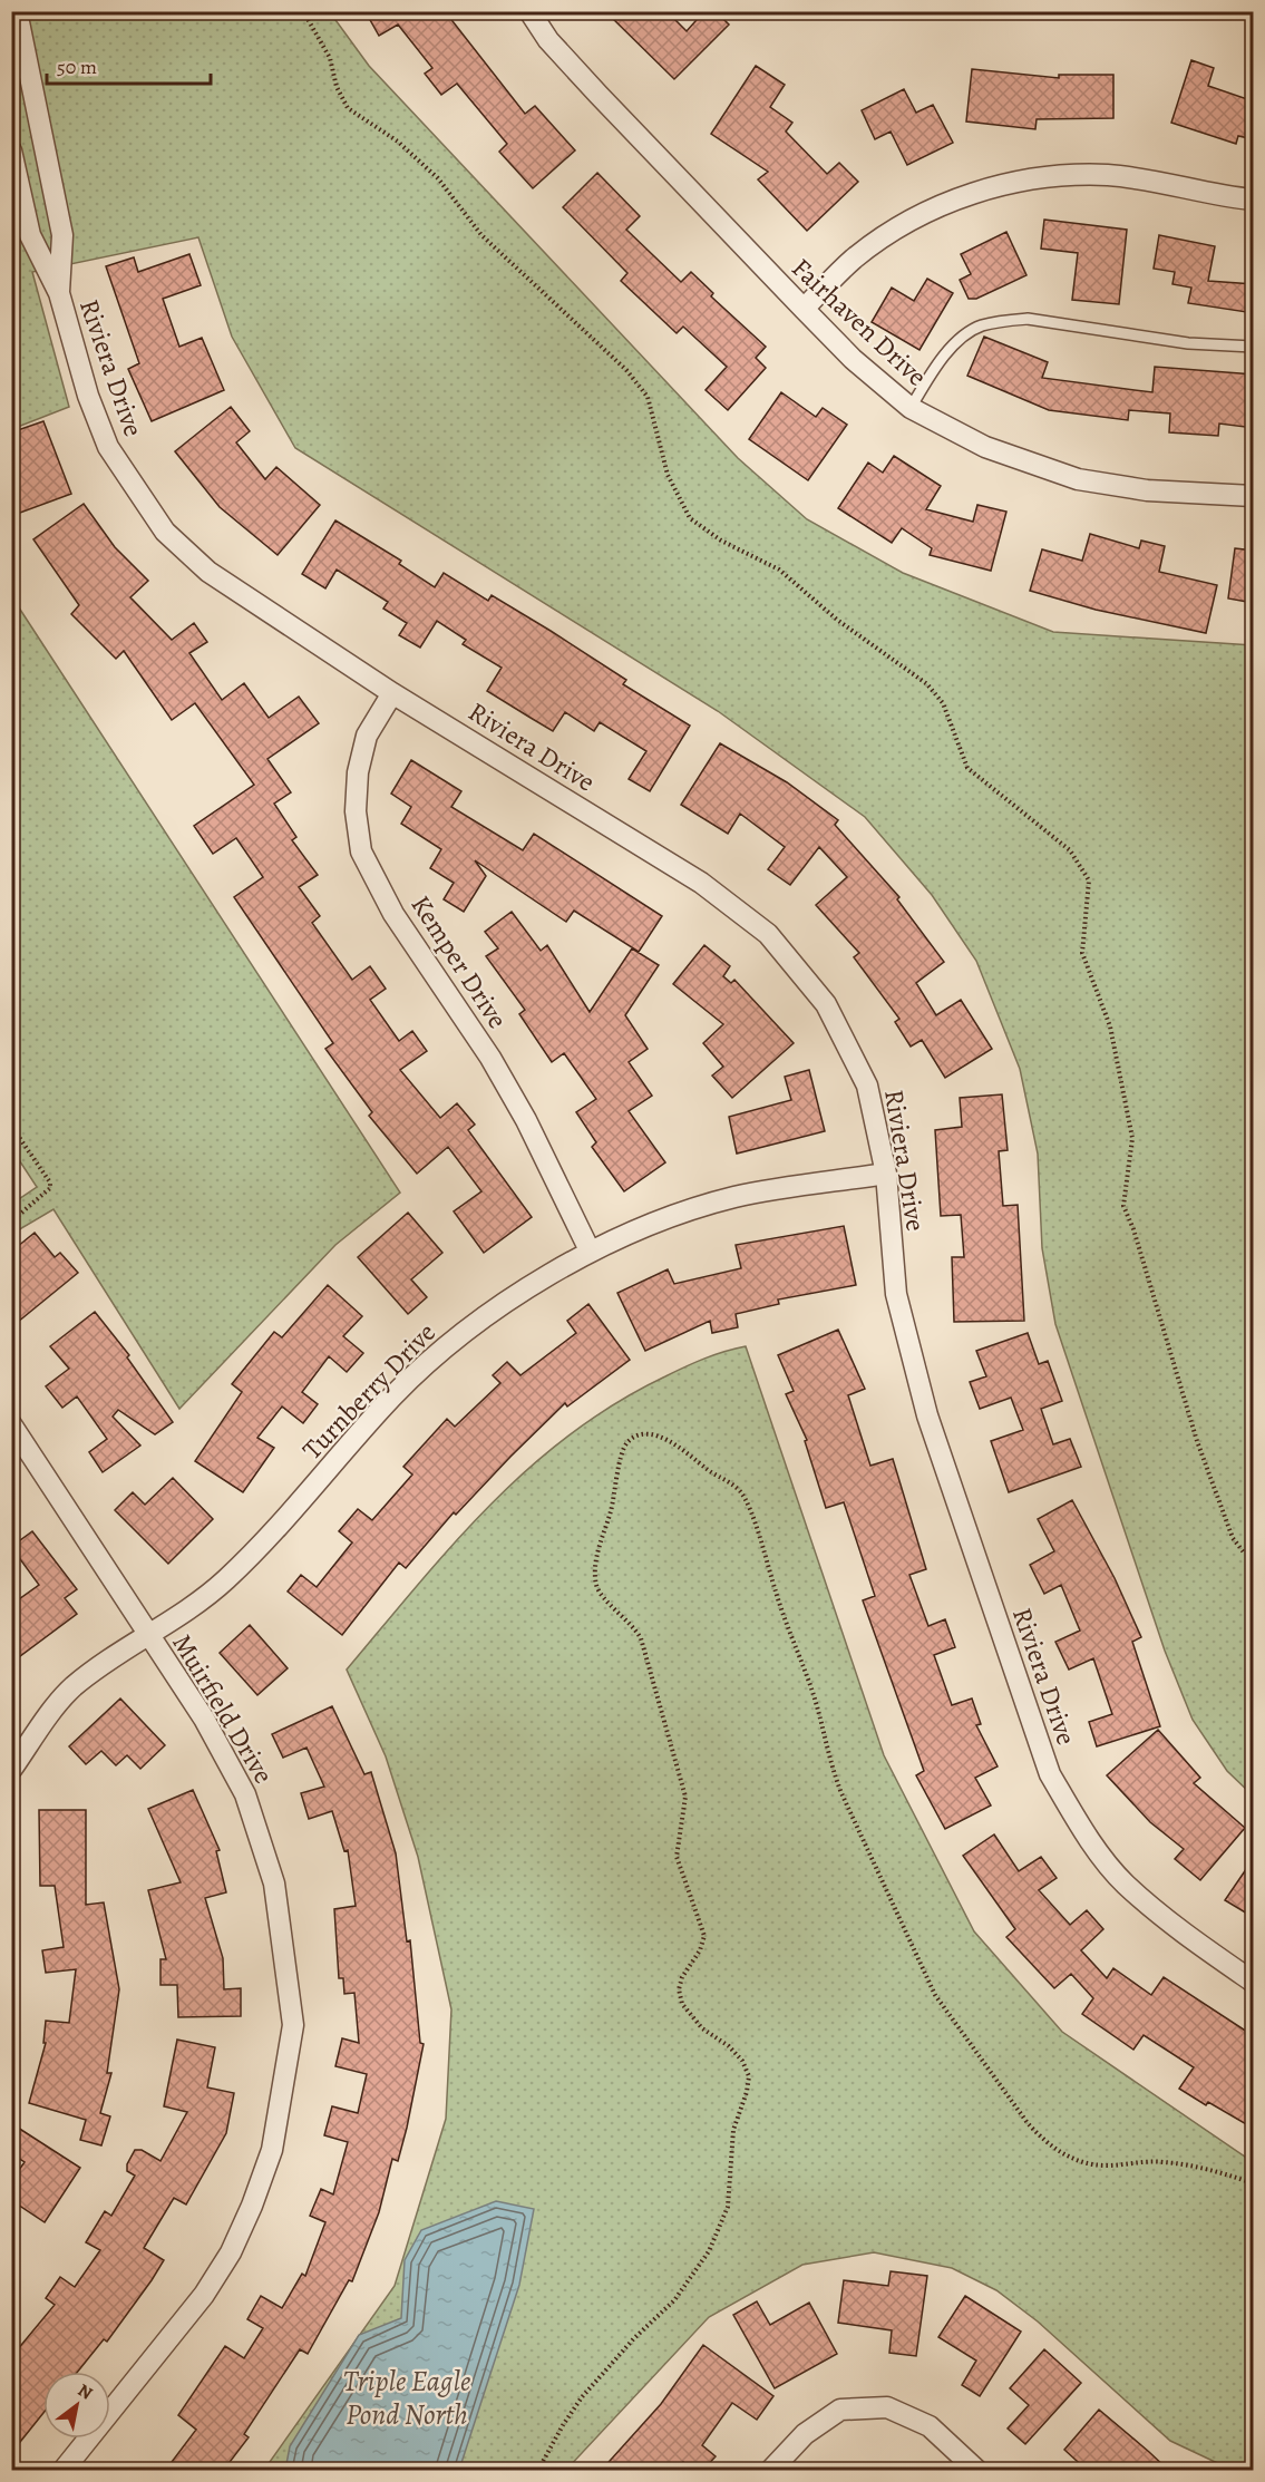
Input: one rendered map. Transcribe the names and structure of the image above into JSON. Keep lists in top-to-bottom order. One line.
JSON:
{"streets":{"street":["Fairhaven Drive","Riviera Drive","Kemper Drive","Turnberry Drive","Muirfield Drive"]},"crossings":[["Riviera Drive","Kemper Drive"],["Riviera Drive","Turnberry Drive"],["Kemper Drive","Turnberry Drive"],["Turnberry Drive","Muirfield Drive"]],"water":["Triple Eagle Pond North"],"scale_bar":"50 m","north":"top right"}
